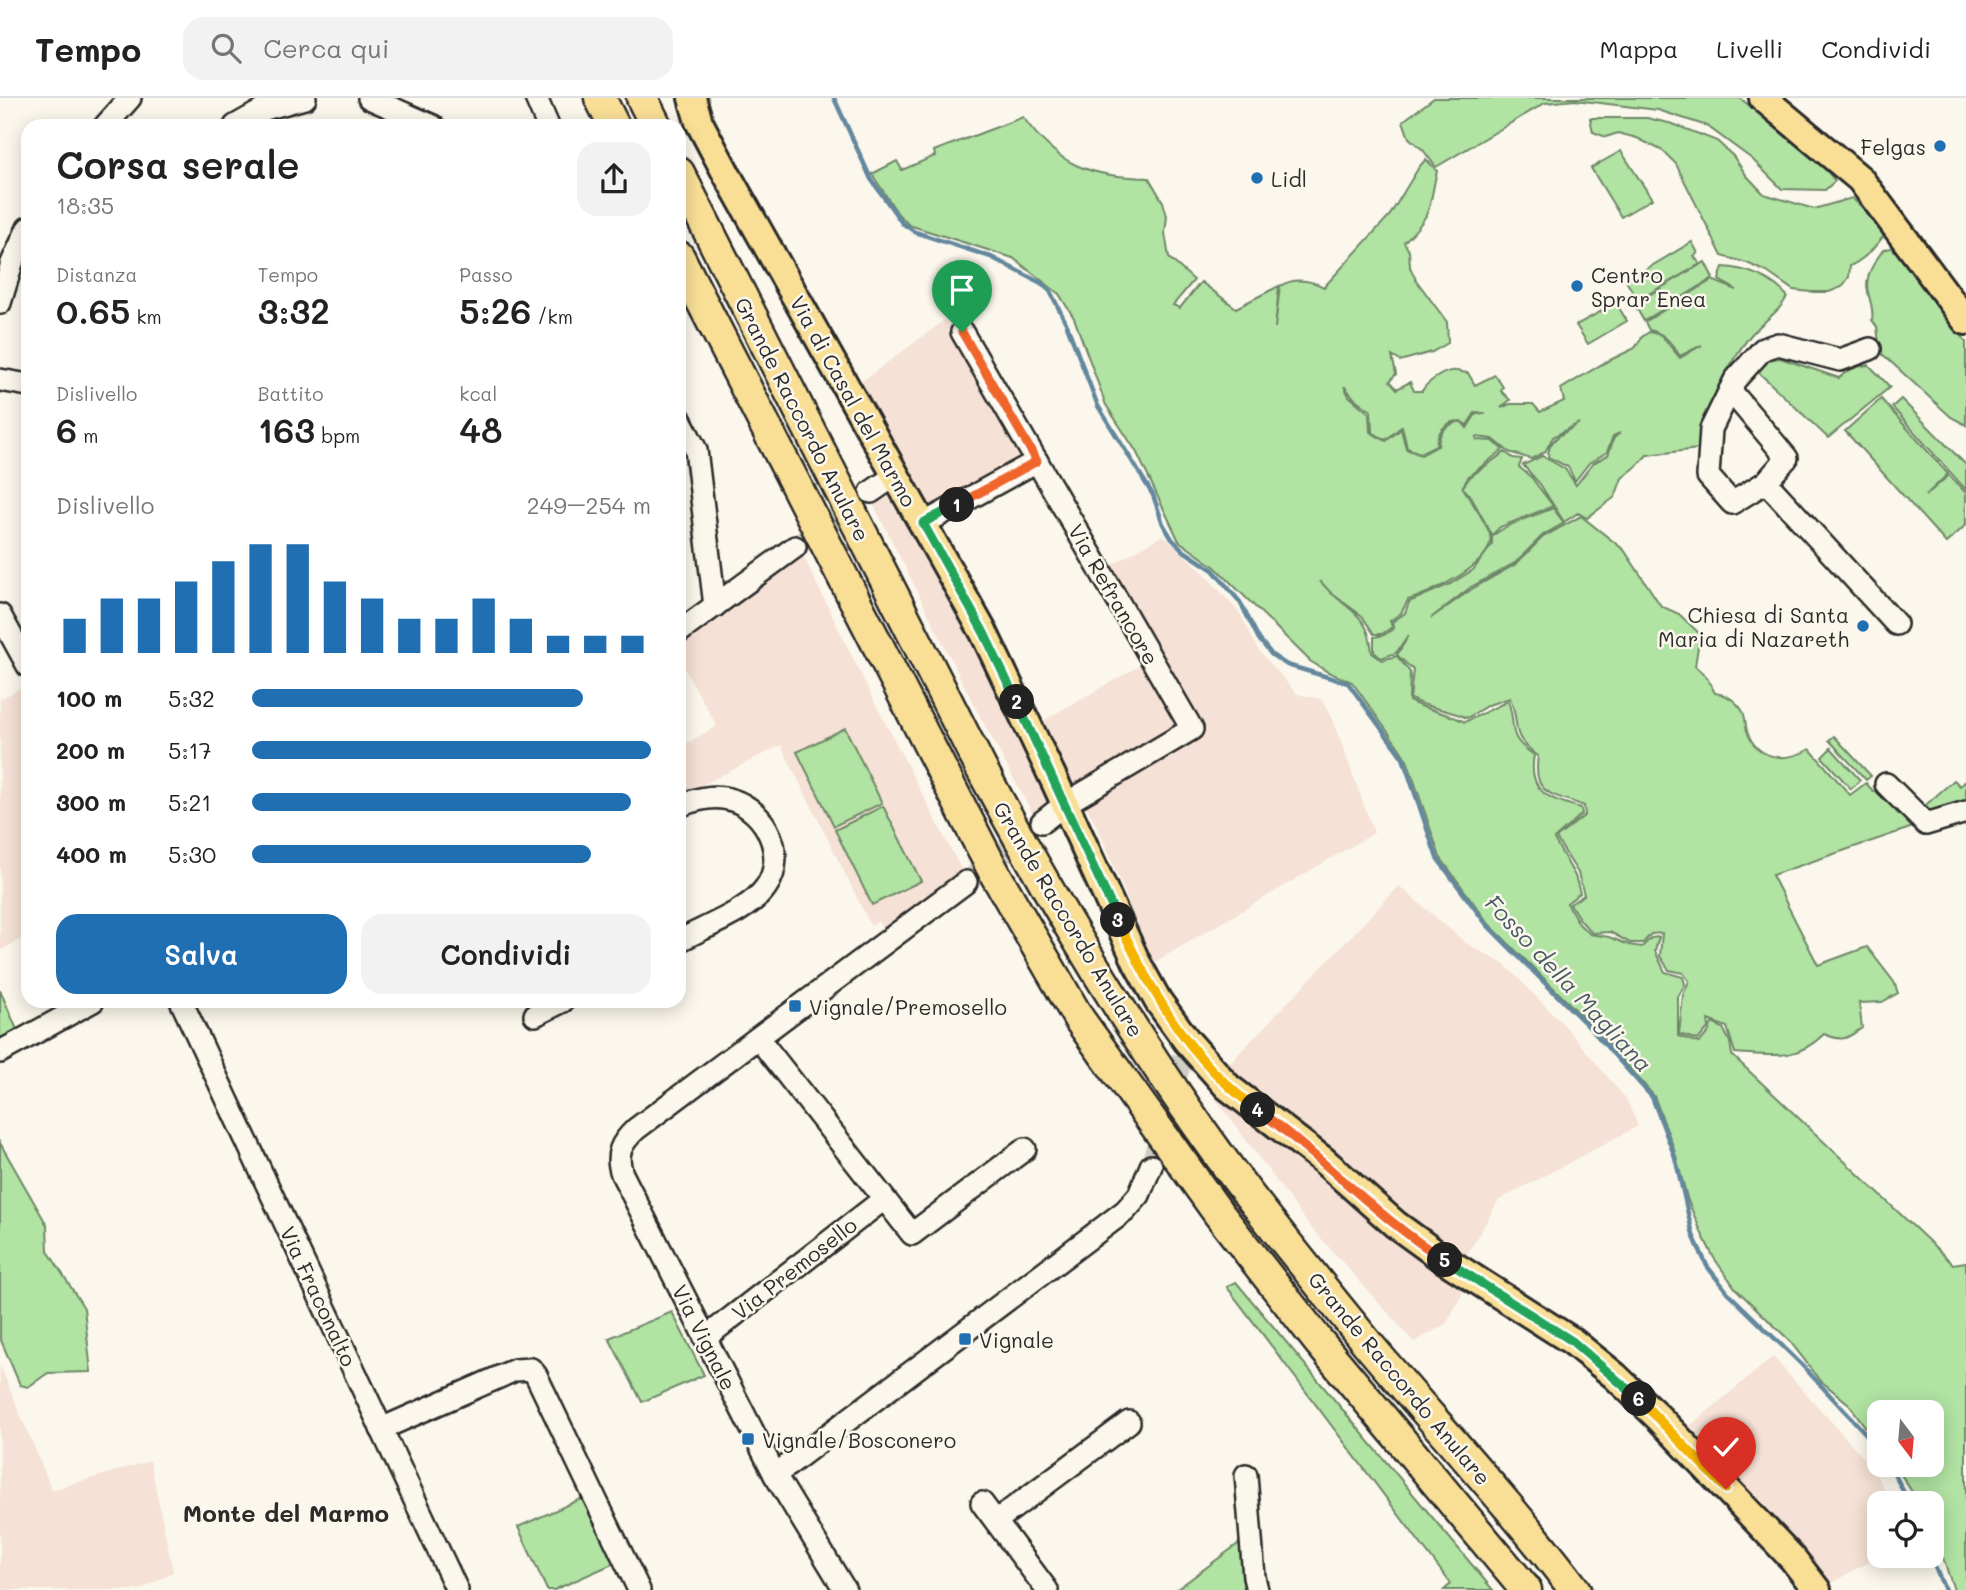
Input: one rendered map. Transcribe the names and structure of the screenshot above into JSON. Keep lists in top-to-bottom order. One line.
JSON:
{"streets":{"highway":["Grande Raccordo Anulare"],"main road":["Via di Casal del Marmo"],"street":["Via Refrancore","Via Premosello","Via Fraconalto","Via Vignale"]},"crossings":[["Via di Casal del Marmo","Via Refrancore"],["Via Premosello","Via Vignale"]],"districts":["Monte del Marmo"],"water":["Fosso della Magliana"],"places":{"other":["Felgas","Lidl","Centro Sprar Enea","Chiesa di Santa Maria di Nazareth"],"transit":["Vignale/Premosello","Vignale","Vignale/Bosconero"]},"north":"bottom","page":{"header":"Tempo","search":"Cerca qui","nav":["Mappa","Livelli","Condividi"],"heading":["Corsa serale","18:35"],"stats":[["Distanza","0.65 km"],["Tempo","3:32"],["Passo","5:26 /km"],["Dislivello","6 m"],["Battito","163 bpm"],["kcal","48"]],"chart":["Dislivello","249–254 m"],"pins":["1","2","3","4","5","6"],"list":[{"name":"100 m","note":"5:32"},{"name":"200 m","note":"5:17"},{"name":"300 m","note":"5:21"},{"name":"400 m","note":"5:30"}],"buttons":["Salva","Condividi"]}}
